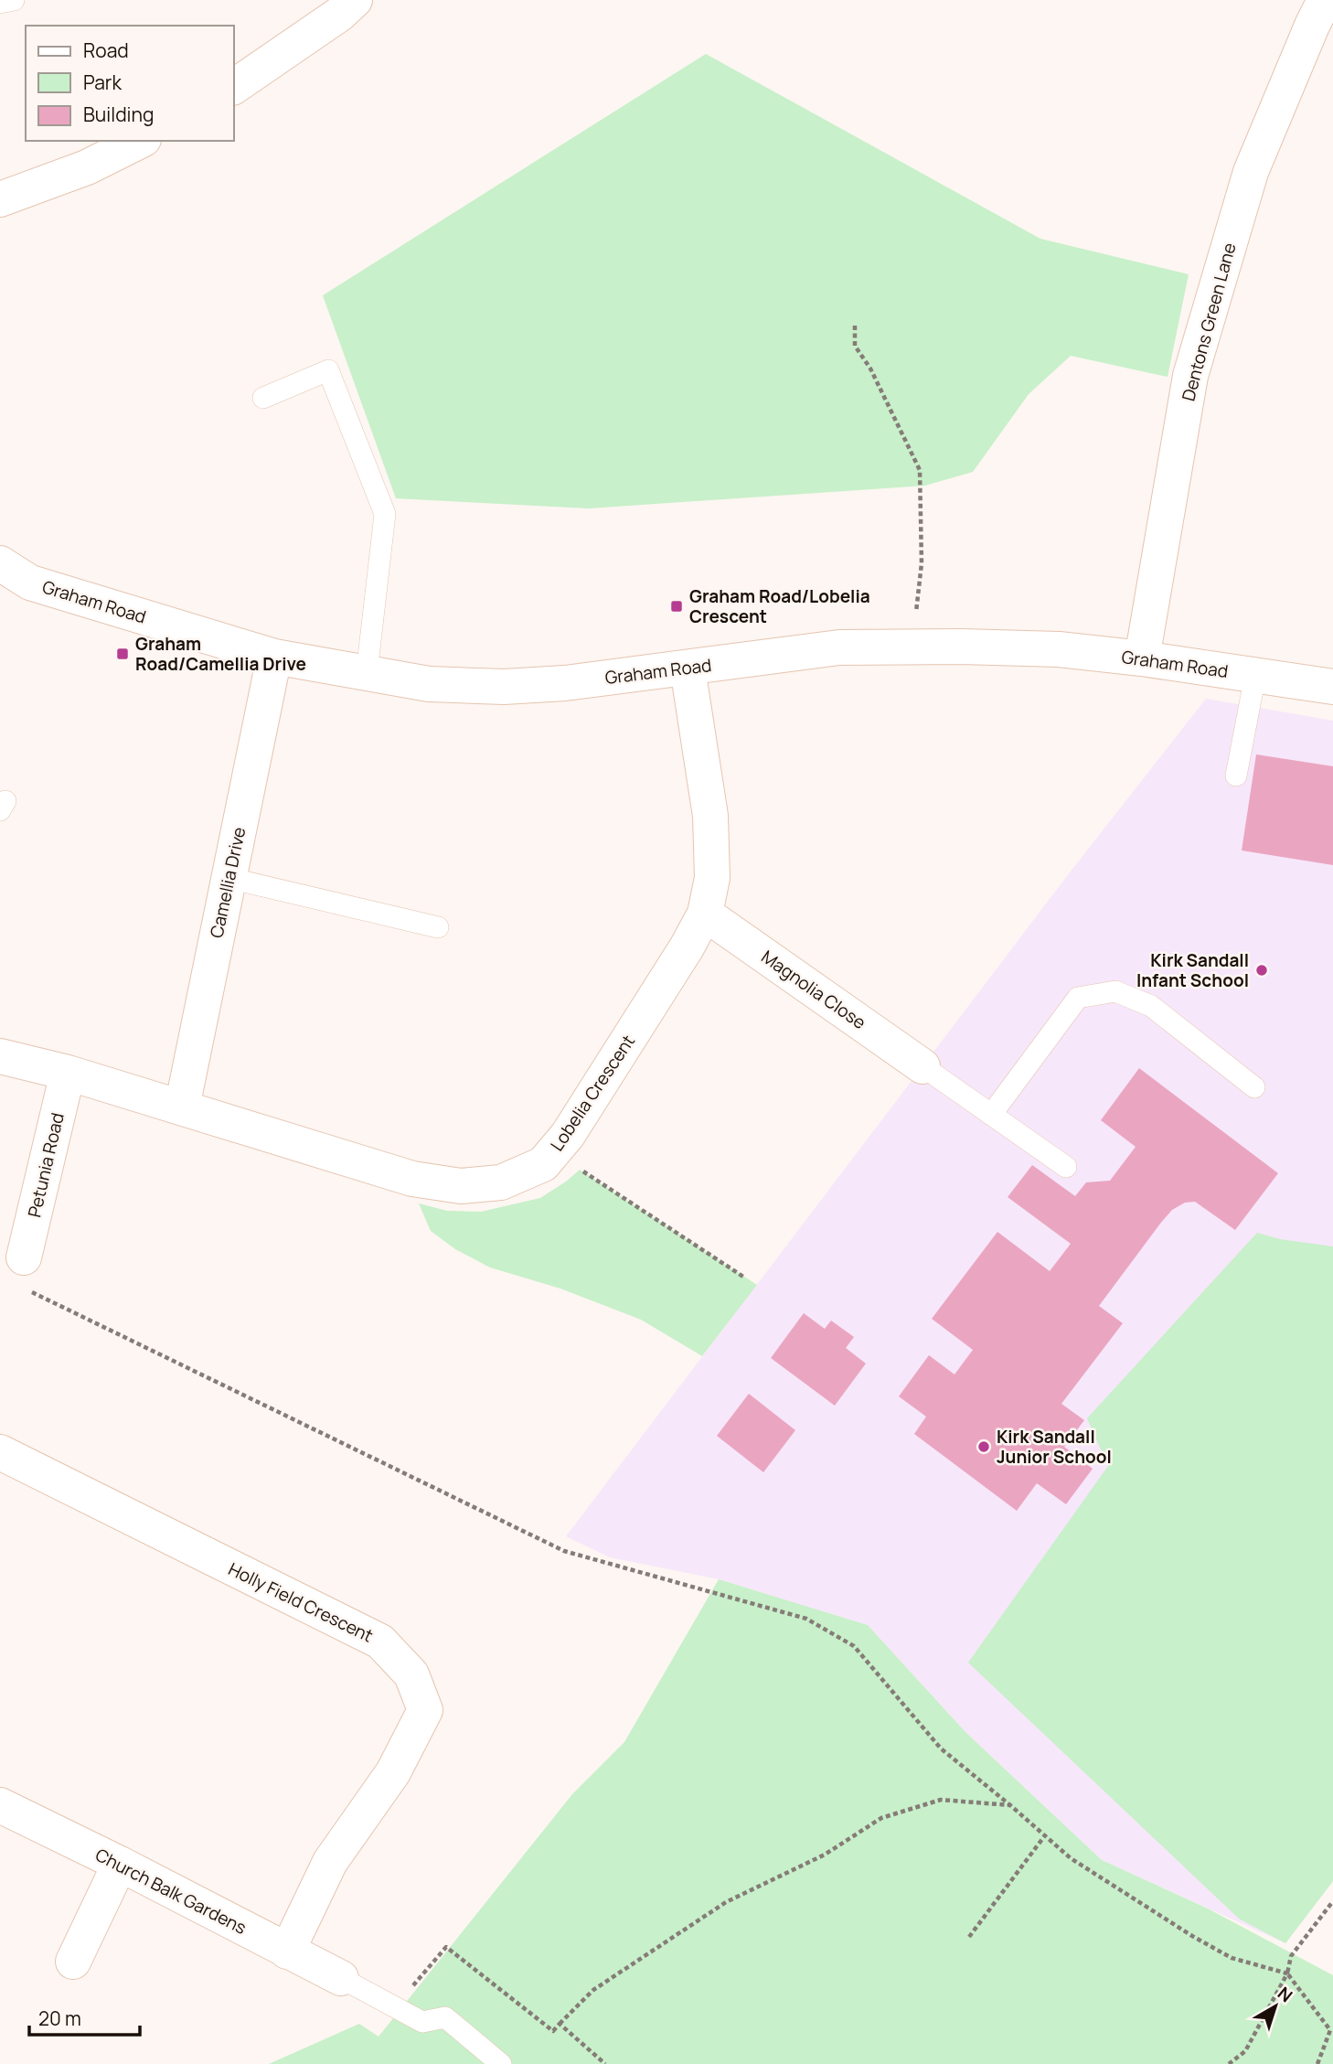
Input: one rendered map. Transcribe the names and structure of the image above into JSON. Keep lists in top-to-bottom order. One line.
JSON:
{"streets":{"street":["Dentons Green Lane","Graham Road","Camellia Drive","Magnolia Close","Lobelia Crescent","Petunia Road","Holly Field Crescent","Church Balk Gardens"]},"crossings":[["Dentons Green Lane","Graham Road"],["Graham Road","Camellia Drive"],["Graham Road","Lobelia Crescent"],["Camellia Drive","Lobelia Crescent"],["Magnolia Close","Lobelia Crescent"],["Lobelia Crescent","Petunia Road"],["Holly Field Crescent","Church Balk Gardens"]],"places":{"transit":["Graham Road/Lobelia Crescent","Graham Road/Camellia Drive"],"other":["Kirk Sandall Infant School","Kirk Sandall Junior School"]},"legend":["Road","Park","Building"],"scale_bar":"20 m","north":"top right"}
